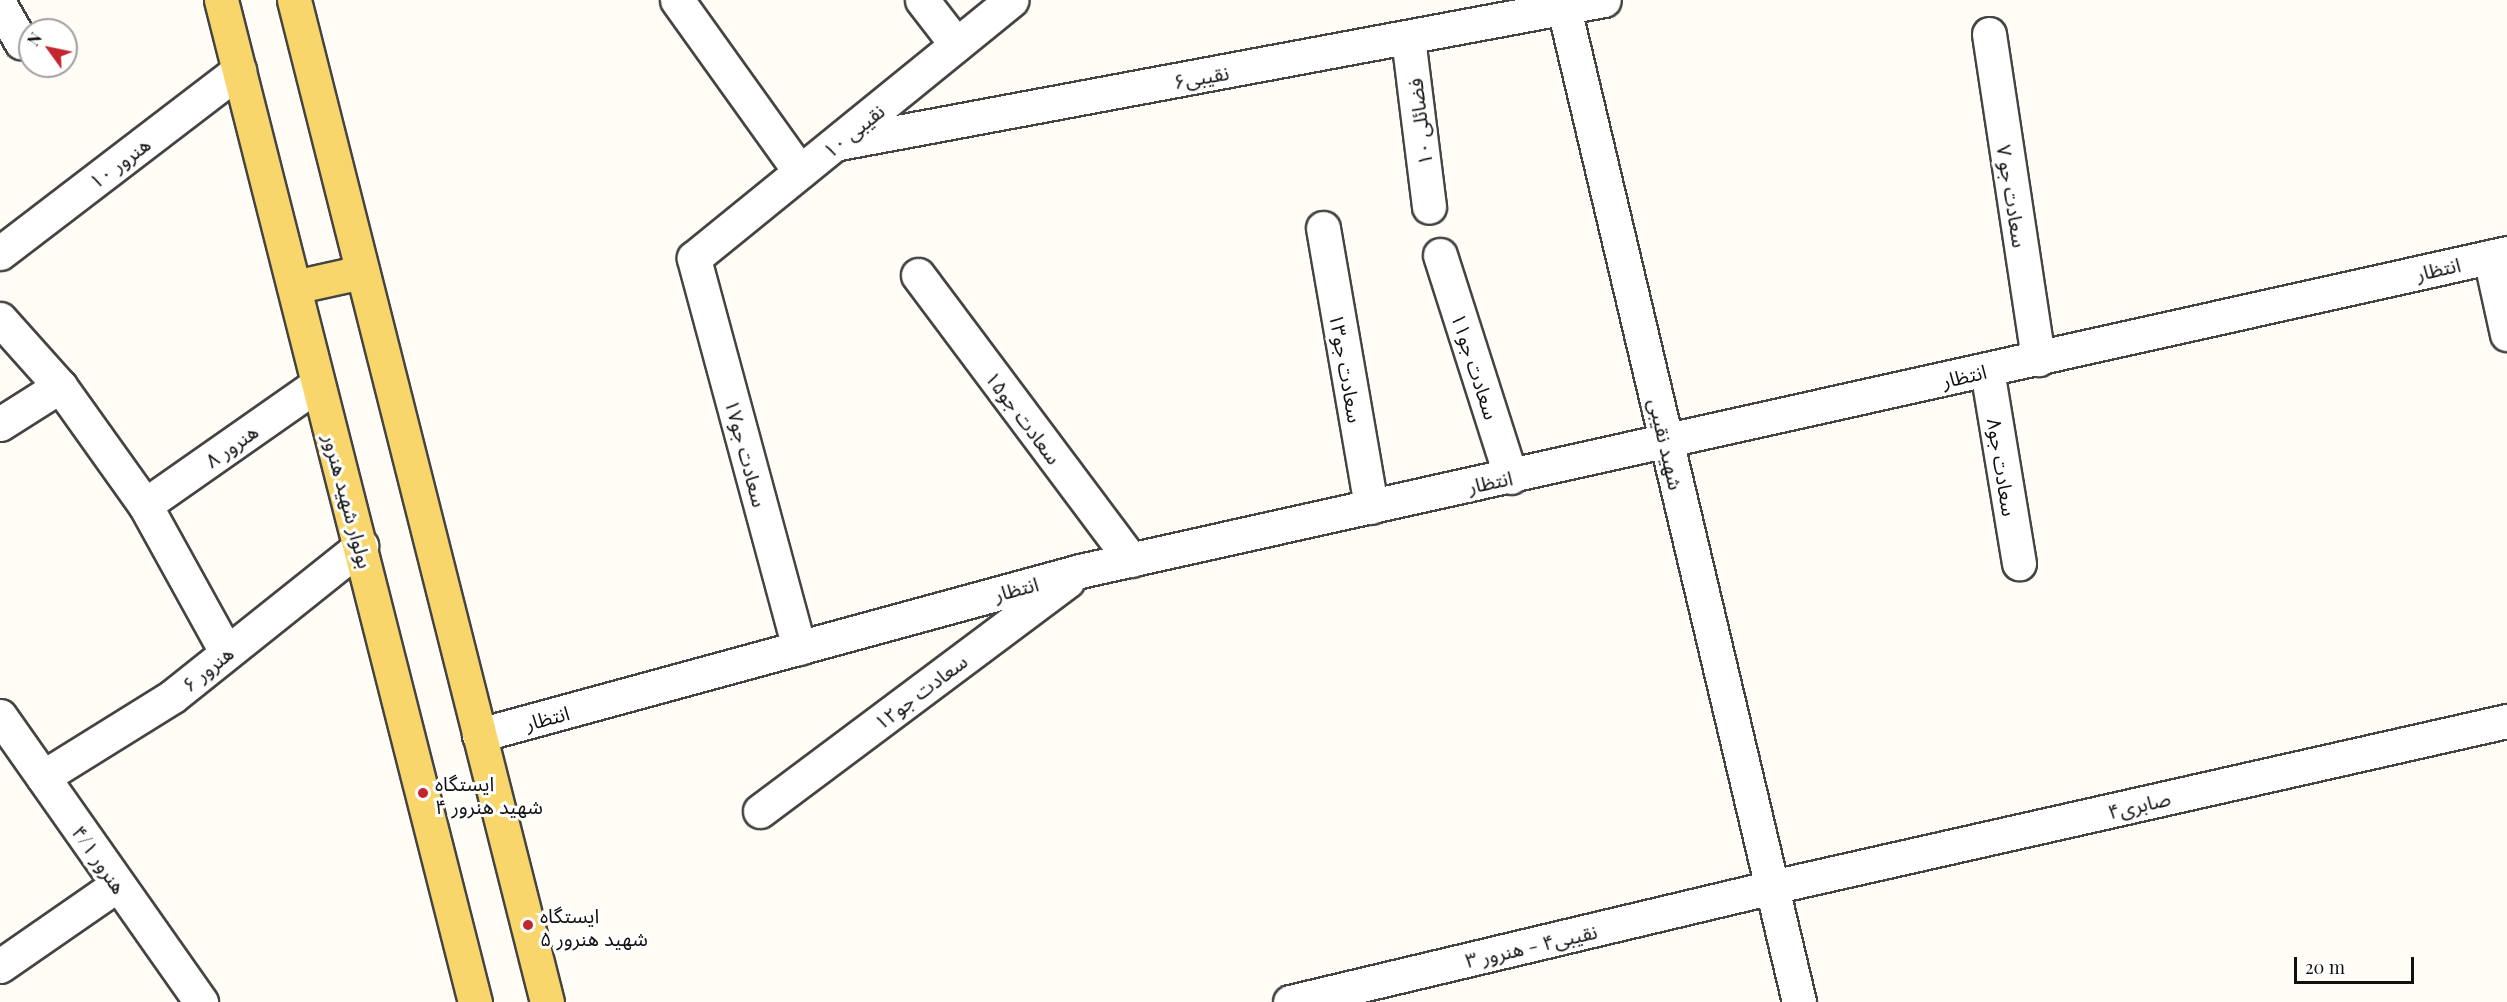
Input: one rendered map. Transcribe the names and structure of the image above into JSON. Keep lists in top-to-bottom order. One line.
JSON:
{"streets":{"main road":["بولوار شهید هنرور"],"street":["نقیبی۶","فضائلی ۱۰","نقیبی ۱۰","هنرور ۱۰","سعادت جو ۷","انتظار","سعادت جو۱۱","سعادت جو۱۳","سعادت جو۱۵","شهید نقیبی","هنرور ۸","سعادت جو۱۷","سعادت جو۸","هنرور ۶","سعادت جو۱۲","صابری۴","هنرور ۴/۱","نقیبی۴ - هنرور ۳"]},"crossings":[["نقیبی۶","فضائلی ۱۰"],["نقیبی۶","نقیبی ۱۰"],["نقیبی۶","شهید نقیبی"],["نقیبی ۱۰","سعادت جو۱۷"],["هنرور ۱۰","بولوار شهید هنرور"],["سعادت جو ۷","انتظار"],["انتظار","سعادت جو۱۱"],["انتظار","سعادت جو۱۳"],["انتظار","سعادت جو۱۵"],["انتظار","شهید نقیبی"],["انتظار","سعادت جو۱۷"],["انتظار","سعادت جو۸"],["انتظار","سعادت جو۱۲"],["شهید نقیبی","صابری۴"],["شهید نقیبی","نقیبی۴ - هنرور ۳"],["هنرور ۸","بولوار شهید هنرور"],["بولوار شهید هنرور","هنرور ۶"],["هنرور ۶","هنرور ۴/۱"],["صابری۴","نقیبی۴ - هنرور ۳"]],"places":["ایستگاه شهید هنرور ۴","ایستگاه شهید هنرور ۵"],"scale_bar":"20 m","north":"top left"}
